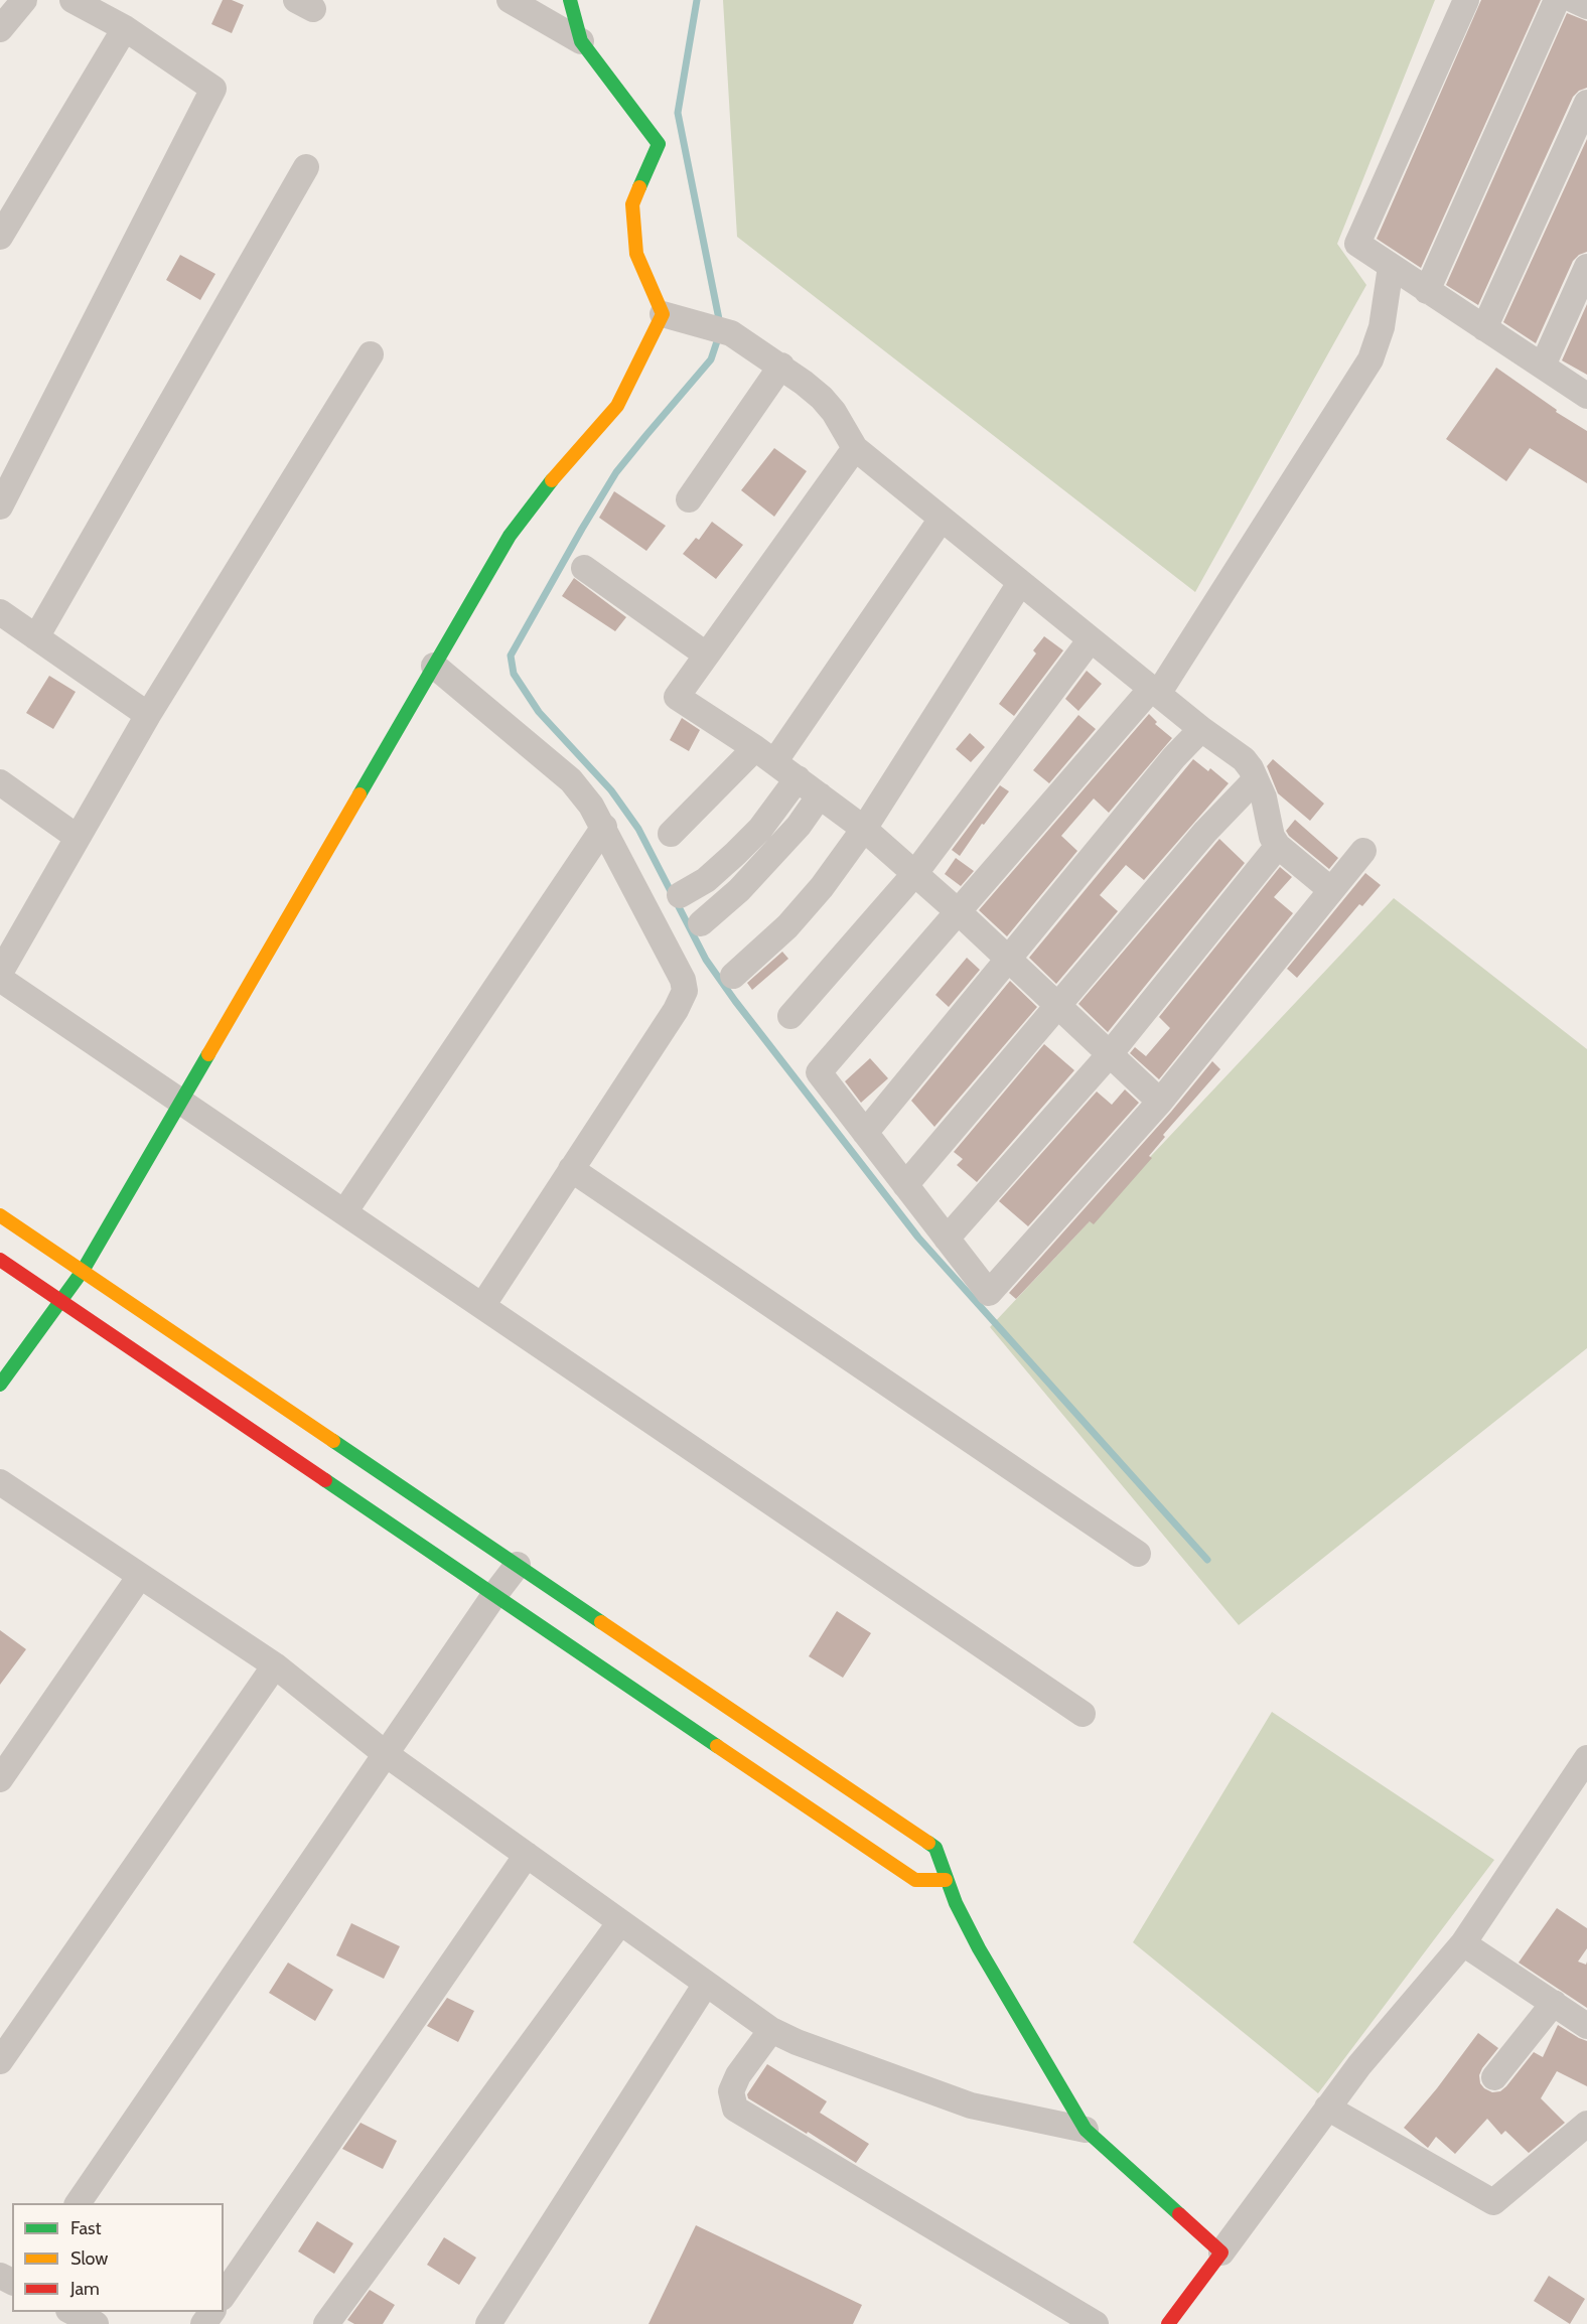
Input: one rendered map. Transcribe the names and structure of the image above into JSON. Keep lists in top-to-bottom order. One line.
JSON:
{"legend":["Fast","Slow","Jam"]}
